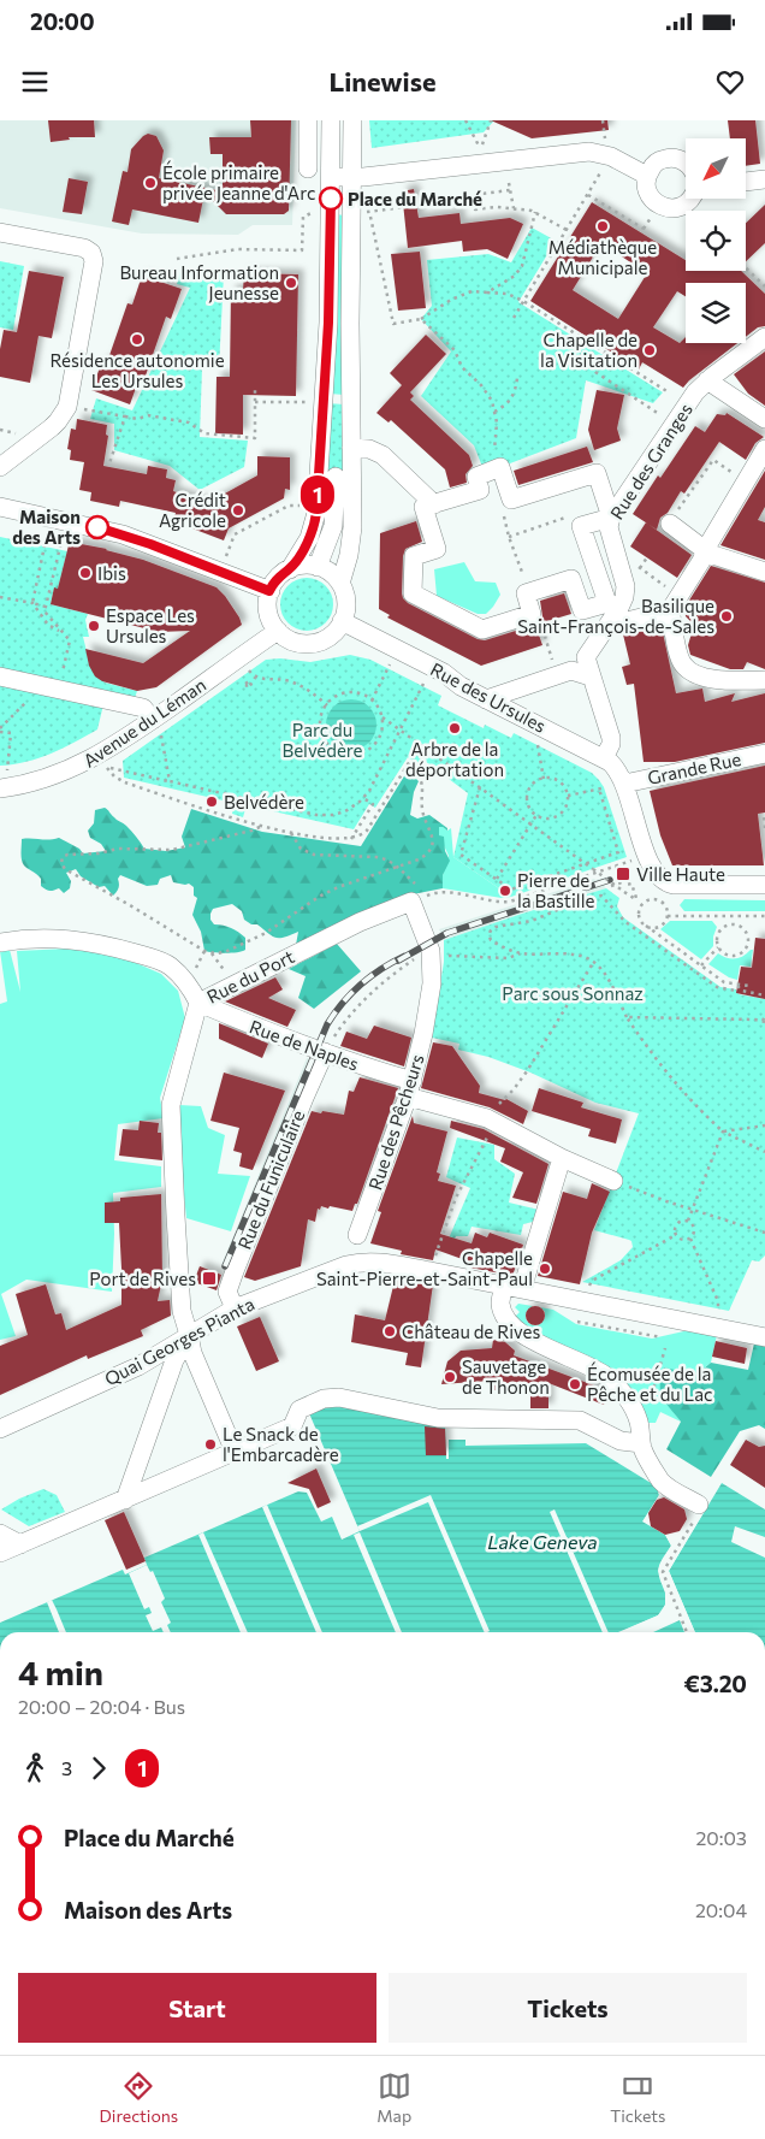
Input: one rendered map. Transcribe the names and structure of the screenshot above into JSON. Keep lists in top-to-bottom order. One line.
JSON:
{"streets":{"street":["Rue des Granges","Rue des Ursules","Avenue du Léman","Grande Rue","Rue du Port","Rue de Naples","Rue des Pêcheurs","Rue du Funiculaire","Quai Georges Pianta"]},"crossings":[["Rue des Ursules","Avenue du Léman"],["Rue des Ursules","Grande Rue"],["Rue du Port","Rue de Naples"],["Rue du Port","Rue des Pêcheurs"],["Rue du Port","Quai Georges Pianta"],["Rue de Naples","Rue des Pêcheurs"],["Rue de Naples","Rue du Funiculaire"],["Rue du Funiculaire","Quai Georges Pianta"]],"water":["Lake Geneva"],"parks":["Parc du Belvédère","Parc sous Sonnaz"],"places":{"other":["École primaire privée Jeanne d'Arc","Place du Marché","Médiathèque Municipale","Bureau Information Jeunesse","Résidence autonomie Les Ursules","Chapelle de la Visitation","Crédit Agricole","Maison des Arts","Ibis","Basilique Saint-François-de-Sales","Espace Les Ursules","Arbre de la déportation","Belvédère","Pierre de la Bastille","Chapelle Saint-Pierre-et-Saint-Paul","Château de Rives","Sauvetage de Thonon","Écomusée de la Pêche et du Lac","Le Snack de l'Embarcadère"],"transit":["Ville Haute","Port de Rives"]},"lines":["bus line 1"],"north":"bottom left","page":{"status":"20:00","header":"Linewise","on_map":"1","heading":["4 min","20:00 – 20:04 · Bus","€3.20"],"legs":["3","1"],"list":[{"name":"Place du Marché","value":"20:03"},{"name":"Maison des Arts","value":"20:04"}],"buttons":["Start","Tickets"],"tabs":["Directions","Map","Tickets"]}}
